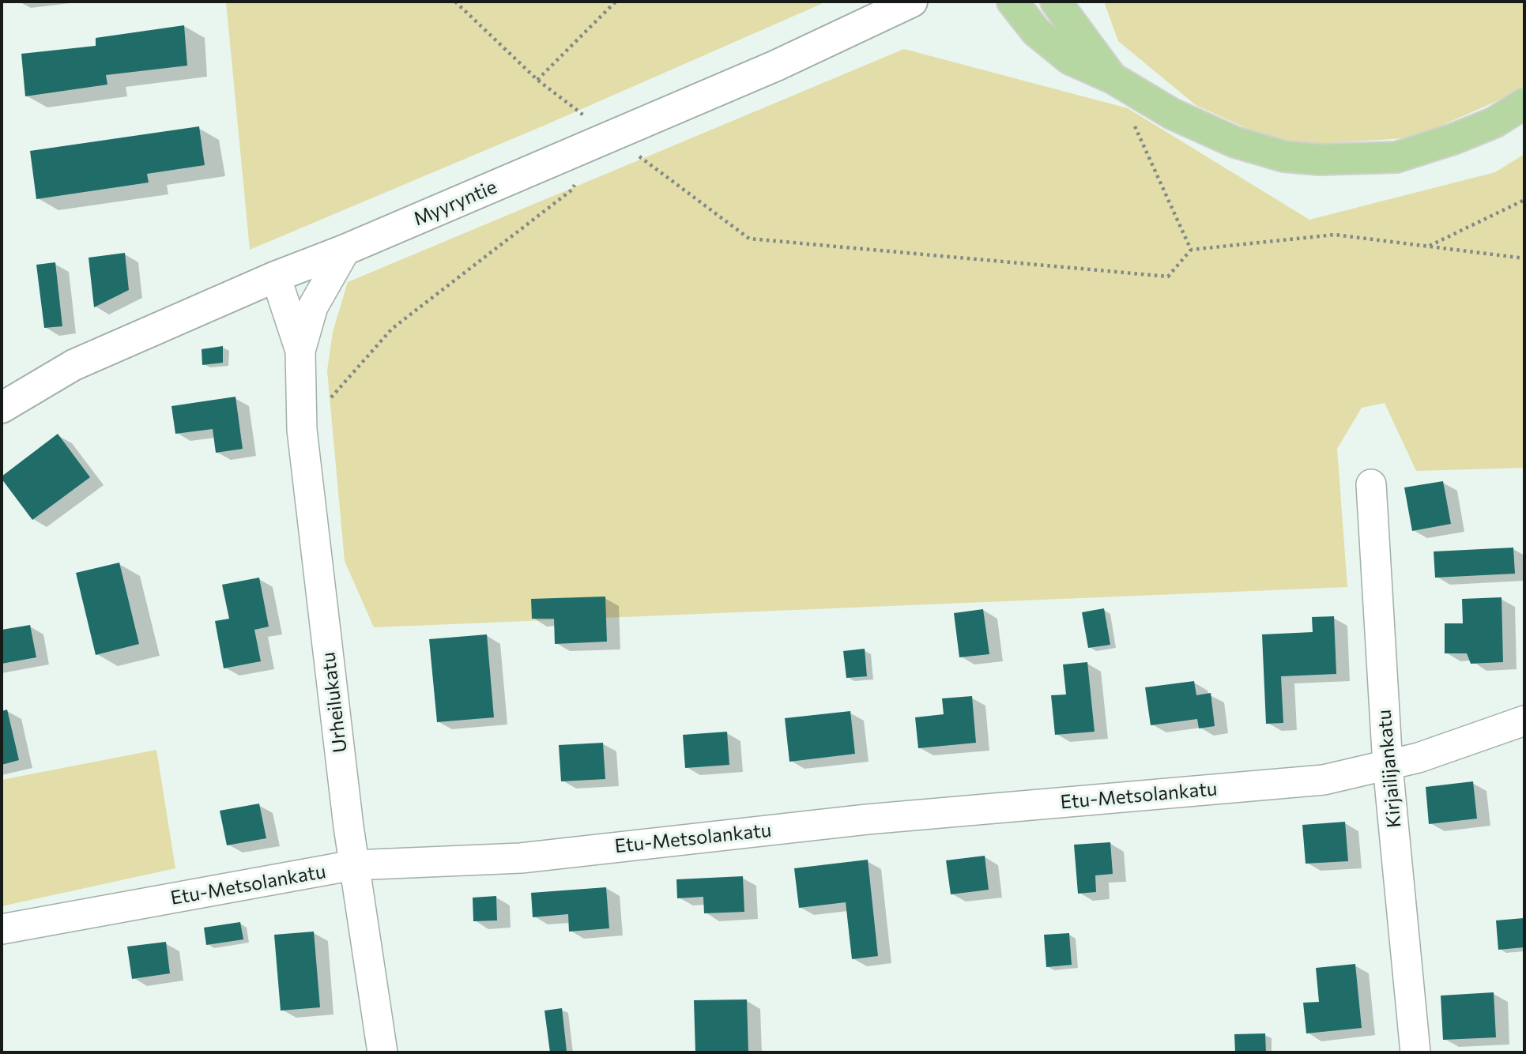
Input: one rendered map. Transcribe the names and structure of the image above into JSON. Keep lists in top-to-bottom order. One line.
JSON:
{"streets":{"street":["Myyryntie","Urheilukatu","Kirjailijankatu","Etu-Metsolankatu"]},"crossings":[["Myyryntie","Urheilukatu"],["Urheilukatu","Etu-Metsolankatu"],["Kirjailijankatu","Etu-Metsolankatu"]]}
